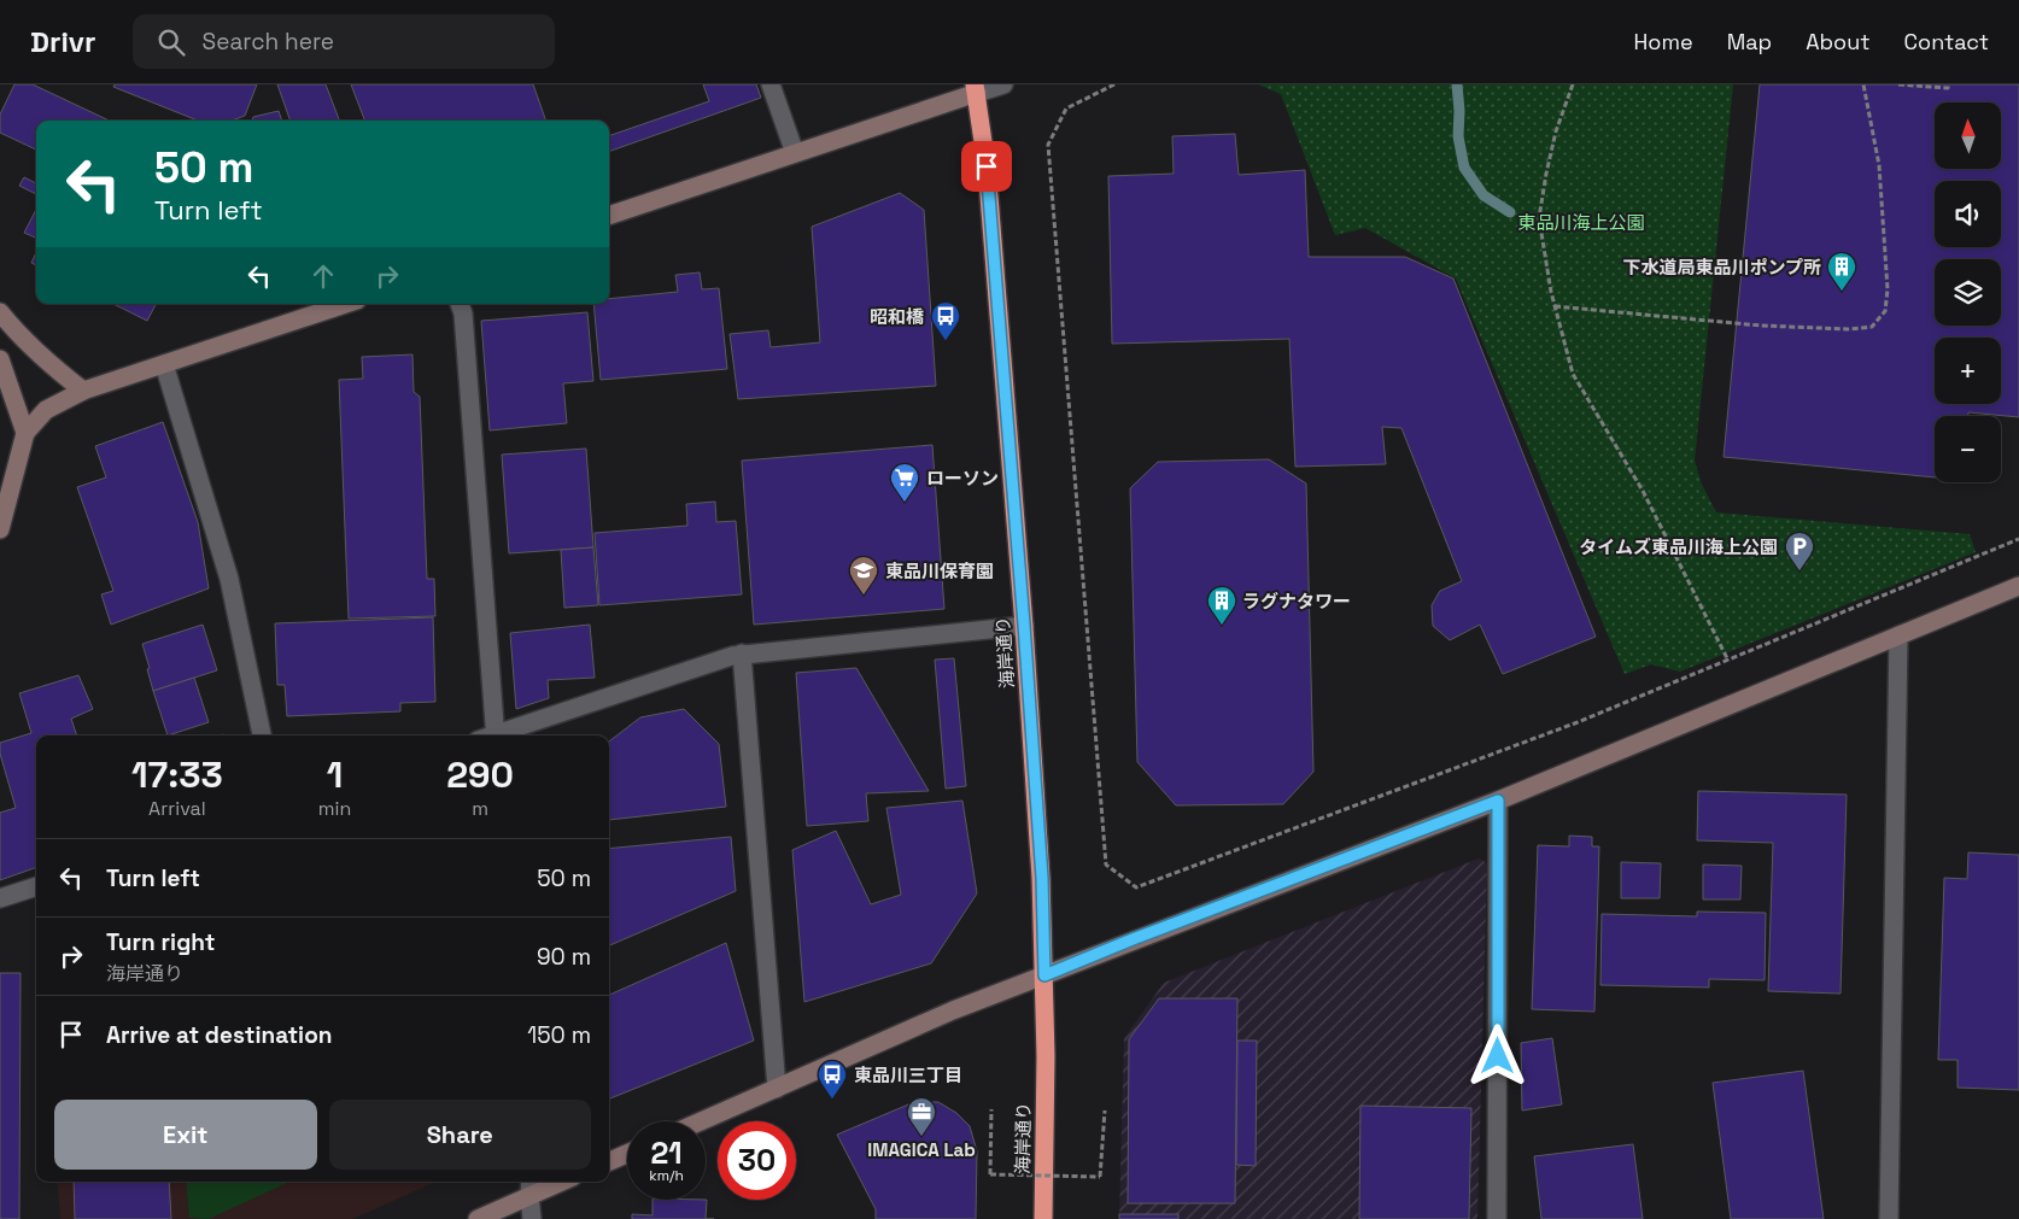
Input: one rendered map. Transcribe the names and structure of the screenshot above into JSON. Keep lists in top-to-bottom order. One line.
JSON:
{"streets":{"highway":["海岸通り"]},"parks":["東品川海上公園"],"places":{"building":["下水道局東品川ポンプ所","ラグナタワー"],"bus stop":["昭和橋","東品川三丁目"],"supermarket":["ローソン"],"parking":["タイムズ東品川海上公園"],"school or university":["東品川保育園"],"office":["IMAGICA Lab"]},"north":"top","page":{"header":"Drivr","search":"Search here","nav":["Home","Map","About","Contact"],"map_buttons":["+","−"],"turn":["50 m","Turn left"],"eta":["17:33","Arrival","1","min","290","m"],"list":[{"name":"Turn left","value":"50 m"},{"name":"Turn right","note":"海岸通り","value":"90 m"},{"name":"Arrive at destination","value":"150 m"}],"buttons":["Exit","Share"],"speed":"21 km/h","limit":"30"}}
